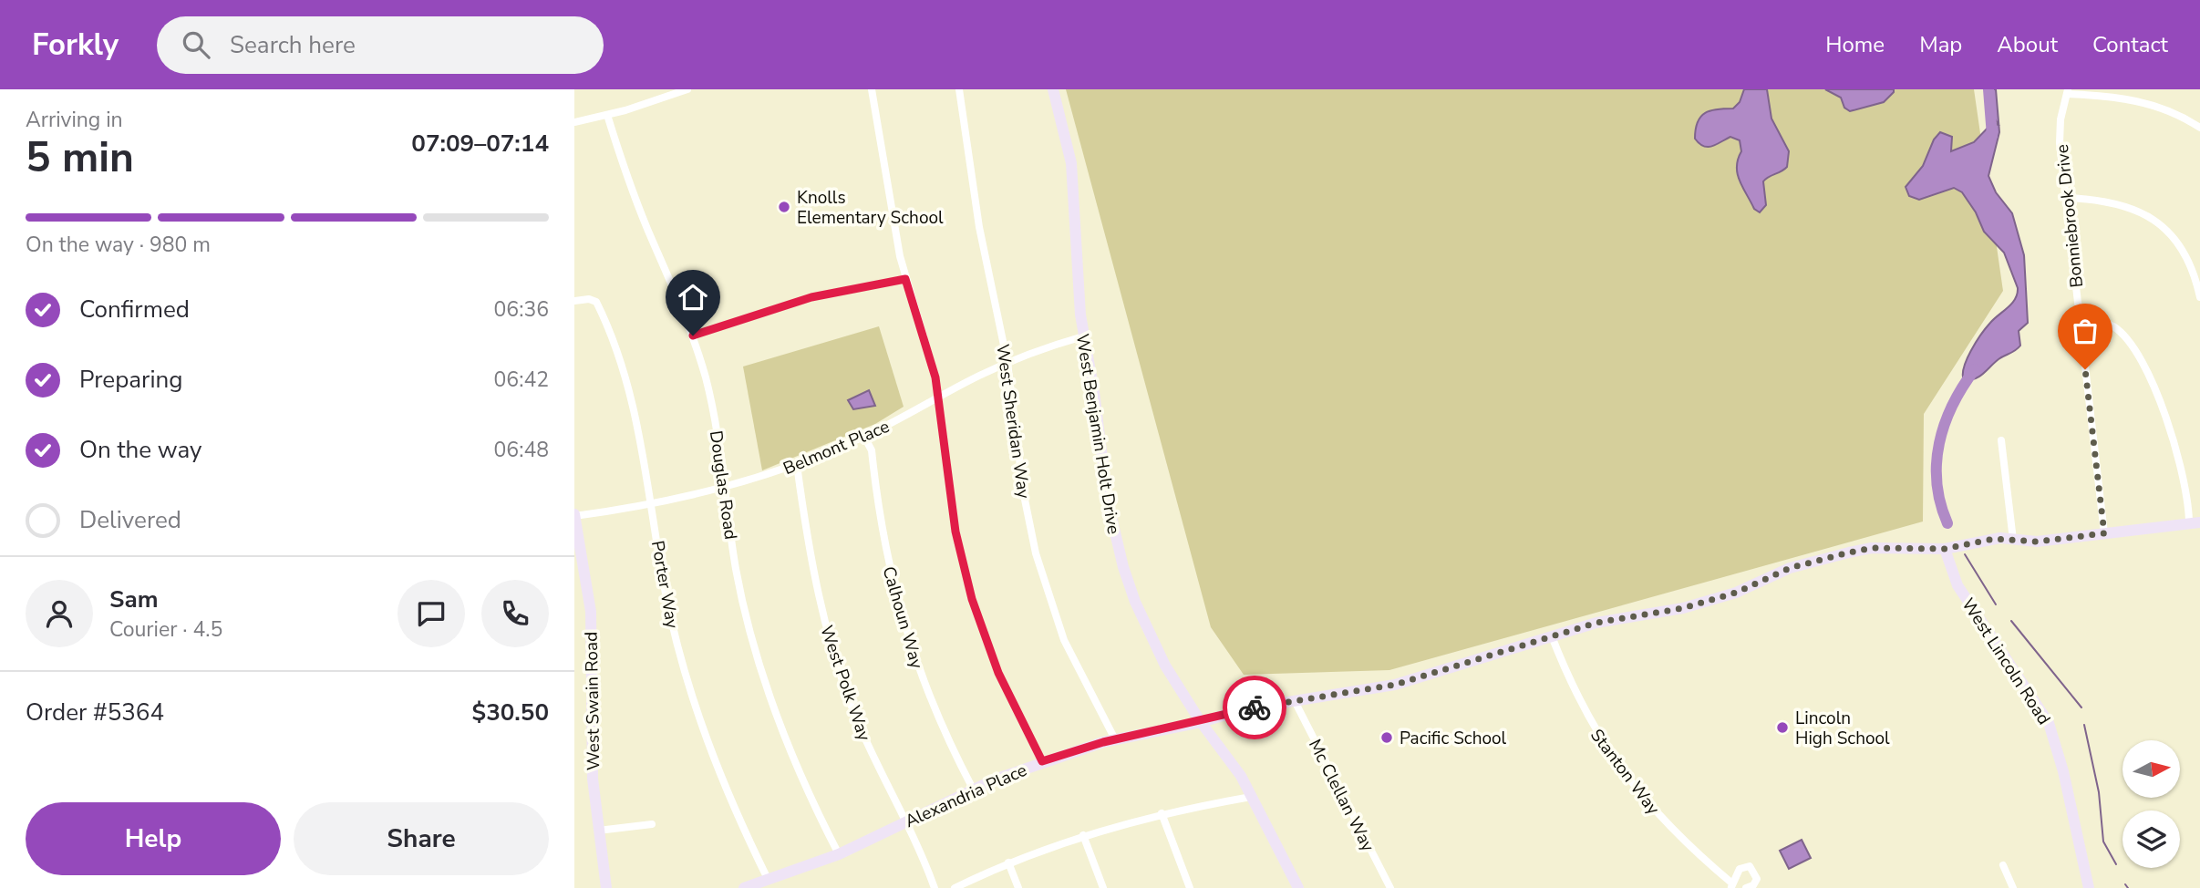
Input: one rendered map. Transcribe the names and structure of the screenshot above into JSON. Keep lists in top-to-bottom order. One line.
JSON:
{"streets":{"street":["Bonniebrook Drive","West Sheridan Way","West Benjamin Holt Drive","Belmont Place","Douglas Road","Porter Way","Calhoun Way","West Lincoln Road","West Polk Way","West Swain Road","Stanton Way","Alexandria Place","Mc Clellan Way"]},"crossings":[["Bonniebrook Drive","Alexandria Place"],["West Sheridan Way","Belmont Place"],["West Sheridan Way","Alexandria Place"],["West Benjamin Holt Drive","Belmont Place"],["West Benjamin Holt Drive","Alexandria Place"],["Belmont Place","Douglas Road"],["Belmont Place","Porter Way"],["Belmont Place","Calhoun Way"],["Belmont Place","West Polk Way"],["Belmont Place","West Swain Road"],["Douglas Road","Alexandria Place"],["Porter Way","Alexandria Place"],["Calhoun Way","Alexandria Place"],["West Lincoln Road","Alexandria Place"],["West Polk Way","Alexandria Place"],["Stanton Way","Alexandria Place"],["Alexandria Place","Mc Clellan Way"]],"places":["Knolls Elementary School","Lincoln High School","Pacific School"],"north":"right","page":{"header":"Forkly","search":"Search here","nav":["Home","Map","About","Contact"],"heading":["5 min","Arriving in","07:09–07:14"],"panel":["Sam","Courier · 4.5","Order #5364","$30.50"],"bar":"On the way · 980 m","list":[["Confirmed","06:36"],["Preparing","06:42"],["On the way","06:48"],"Delivered"],"buttons":["Help","Share"]}}
